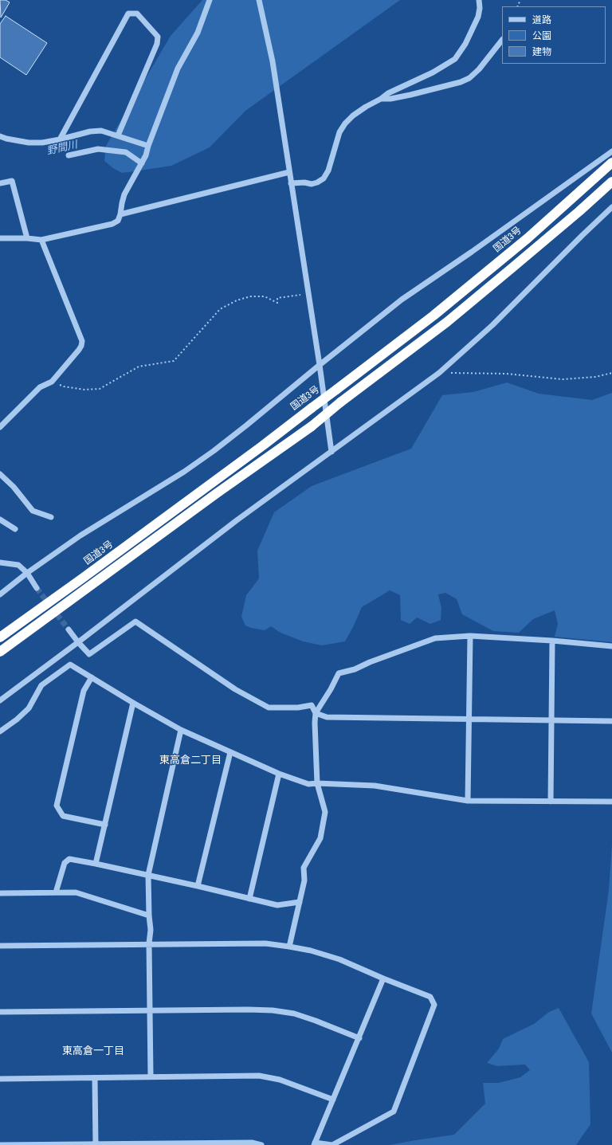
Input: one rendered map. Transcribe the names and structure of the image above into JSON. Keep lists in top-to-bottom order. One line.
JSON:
{"streets":{"highway":["国道3号"]},"districts":["東高倉二丁目","東高倉一丁目"],"water":["野間川"],"legend":["道路","公園","建物"]}
